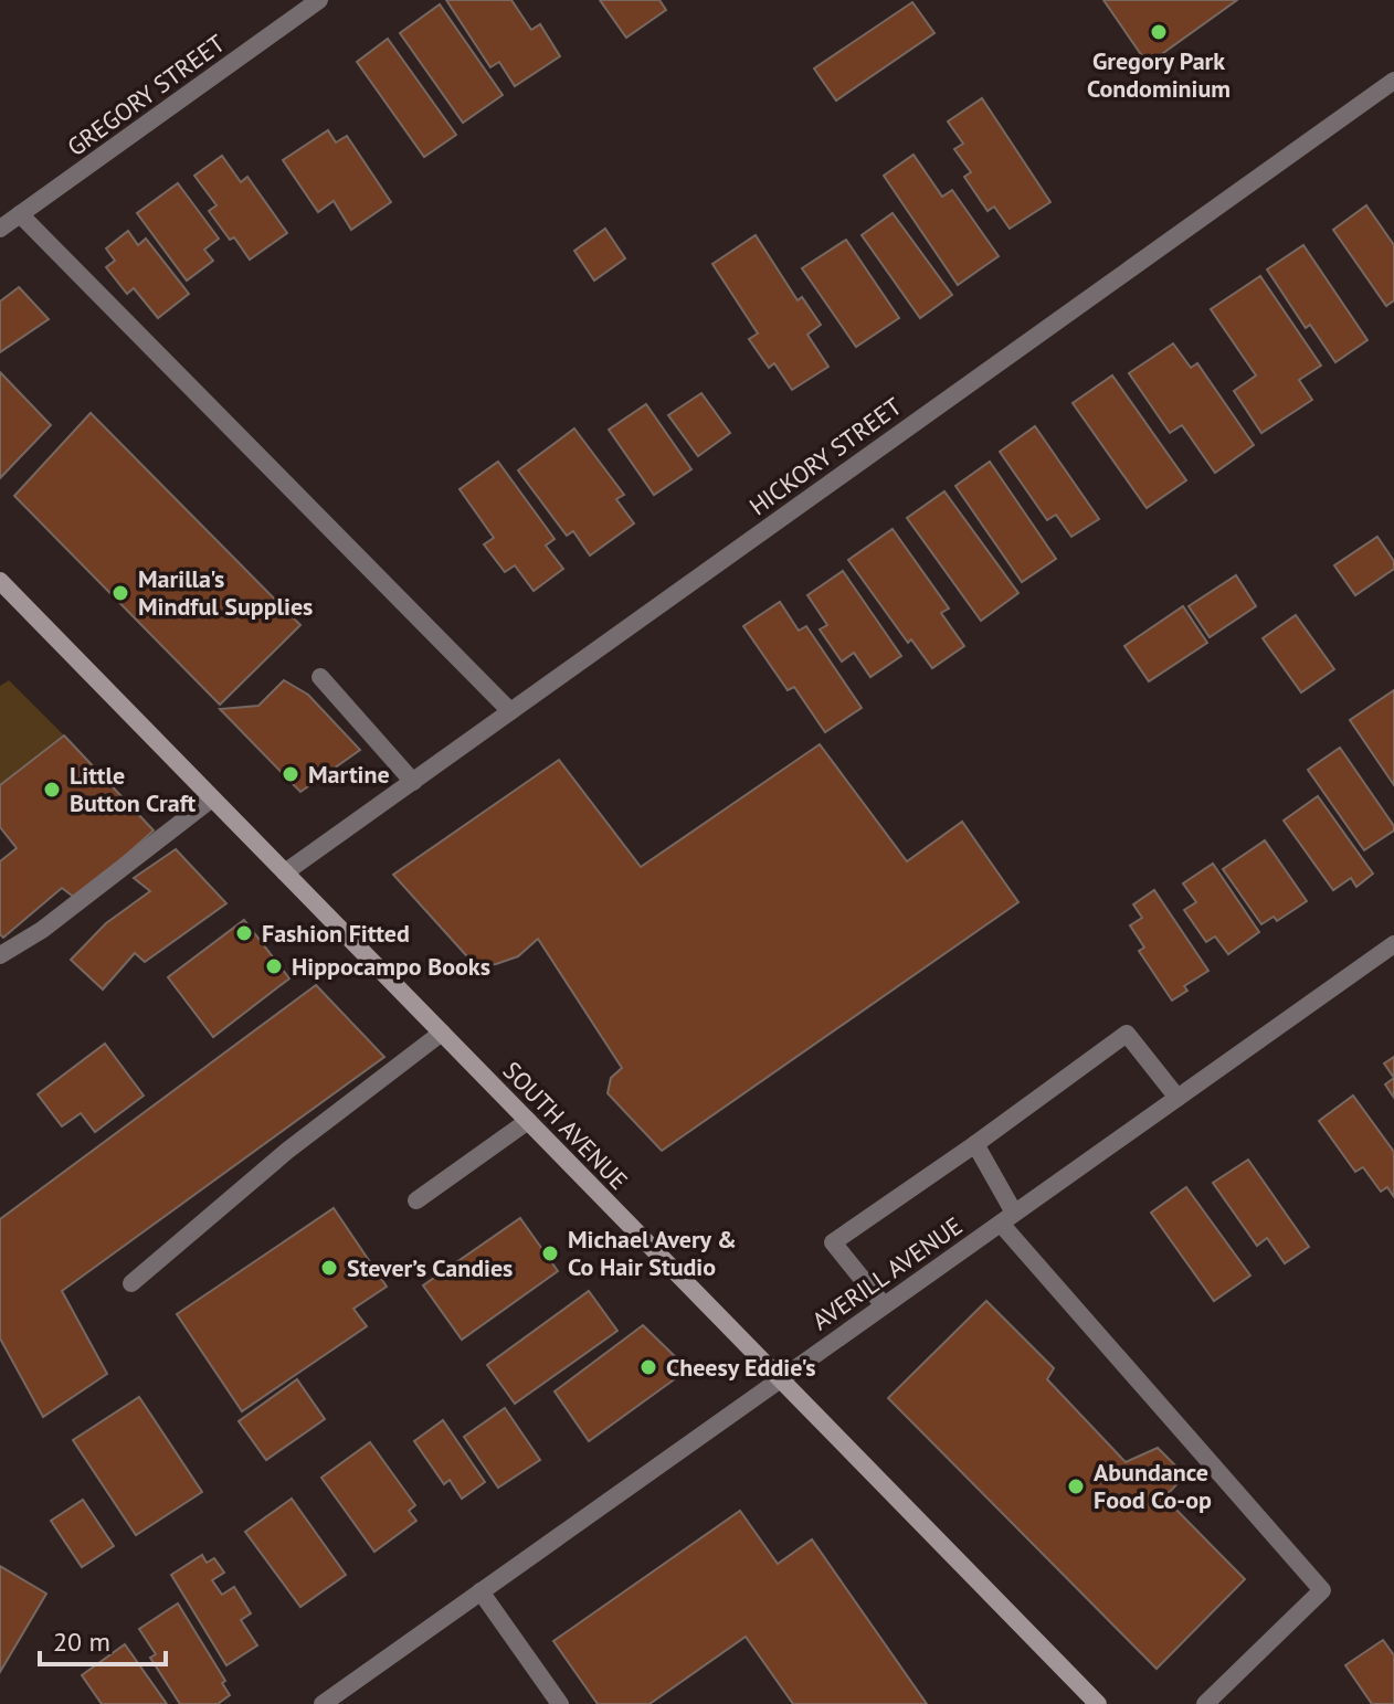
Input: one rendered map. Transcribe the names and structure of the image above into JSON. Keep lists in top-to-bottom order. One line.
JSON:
{"streets":{"main road":["SOUTH AVENUE"],"street":["GREGORY STREET","HICKORY STREET","AVERILL AVENUE"]},"crossings":[["HICKORY STREET","SOUTH AVENUE"],["SOUTH AVENUE","AVERILL AVENUE"]],"places":["Gregory Park Condominium","Marilla's Mindful Supplies","Martine","Little Button Craft","Fashion Fitted","Hippocampo Books","Michael Avery & Co Hair Studio","Stever’s Candies","Cheesy Eddie's","Abundance Food Co-op"],"scale_bar":"20 m"}
